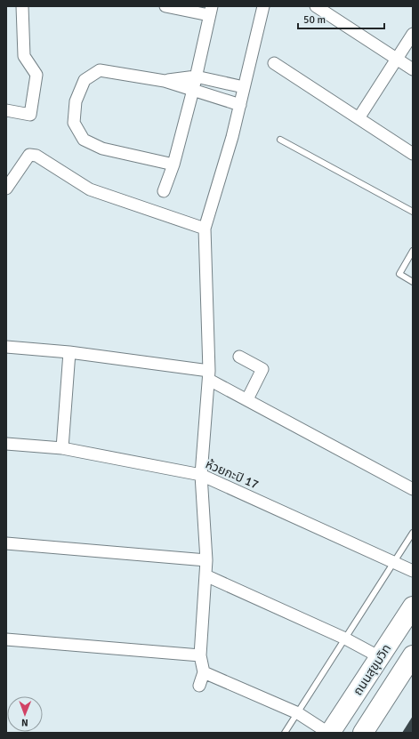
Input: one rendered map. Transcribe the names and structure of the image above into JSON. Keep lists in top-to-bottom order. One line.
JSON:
{"streets":{"highway":["ถนนสุขุมวิท"],"street":["ห้วยกะปิ 17"]},"scale_bar":"50 m","north":"bottom"}
